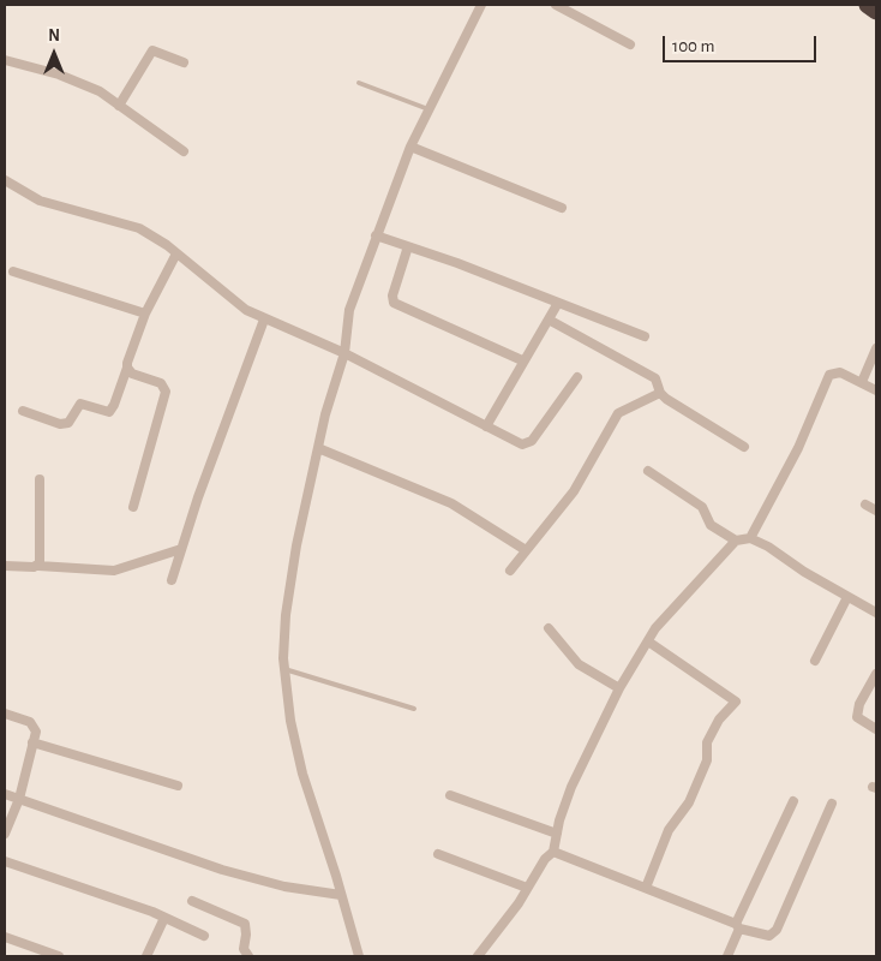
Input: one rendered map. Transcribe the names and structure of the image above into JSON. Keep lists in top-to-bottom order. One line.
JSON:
{"scale_bar":"100 m","north":"top"}
